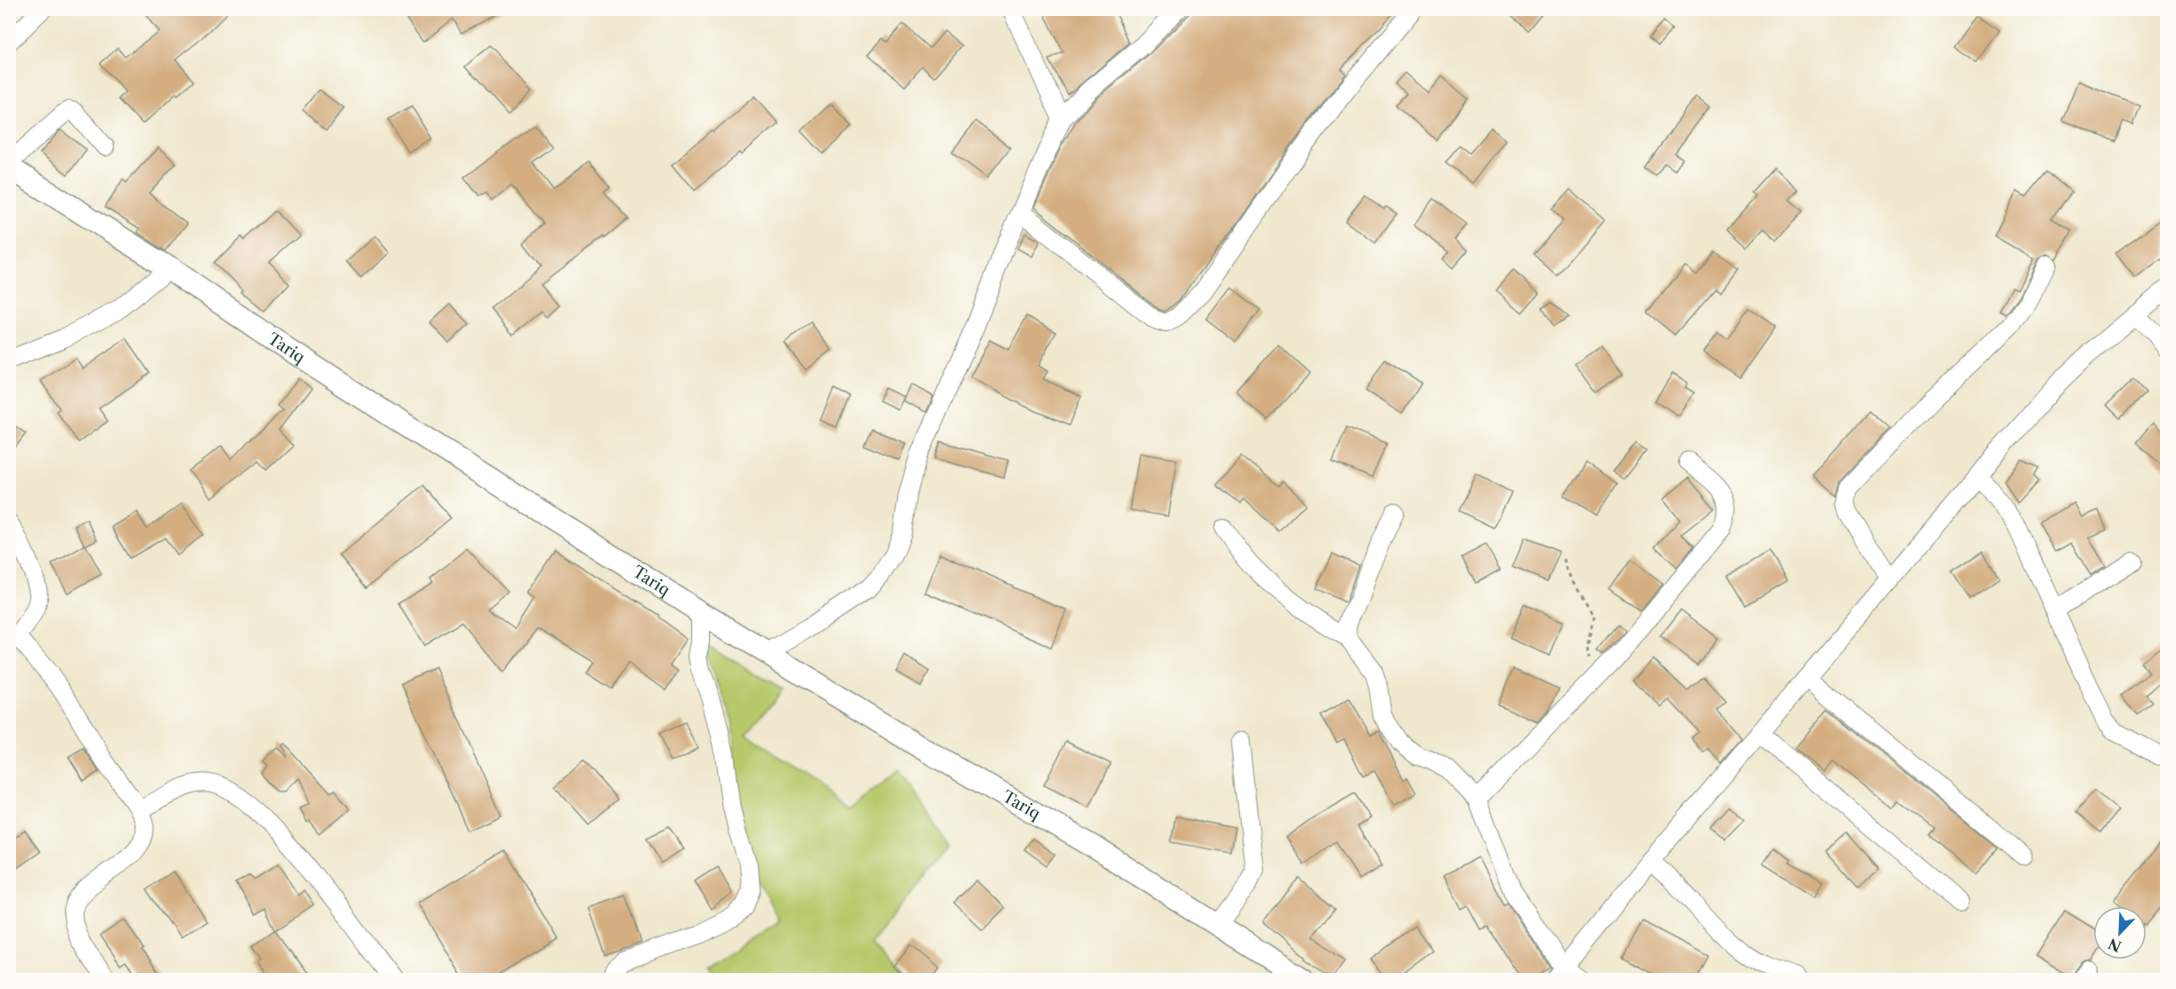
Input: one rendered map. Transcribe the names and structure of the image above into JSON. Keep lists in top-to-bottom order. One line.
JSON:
{"streets":{"main road":["Tariq"]},"north":"bottom left"}
